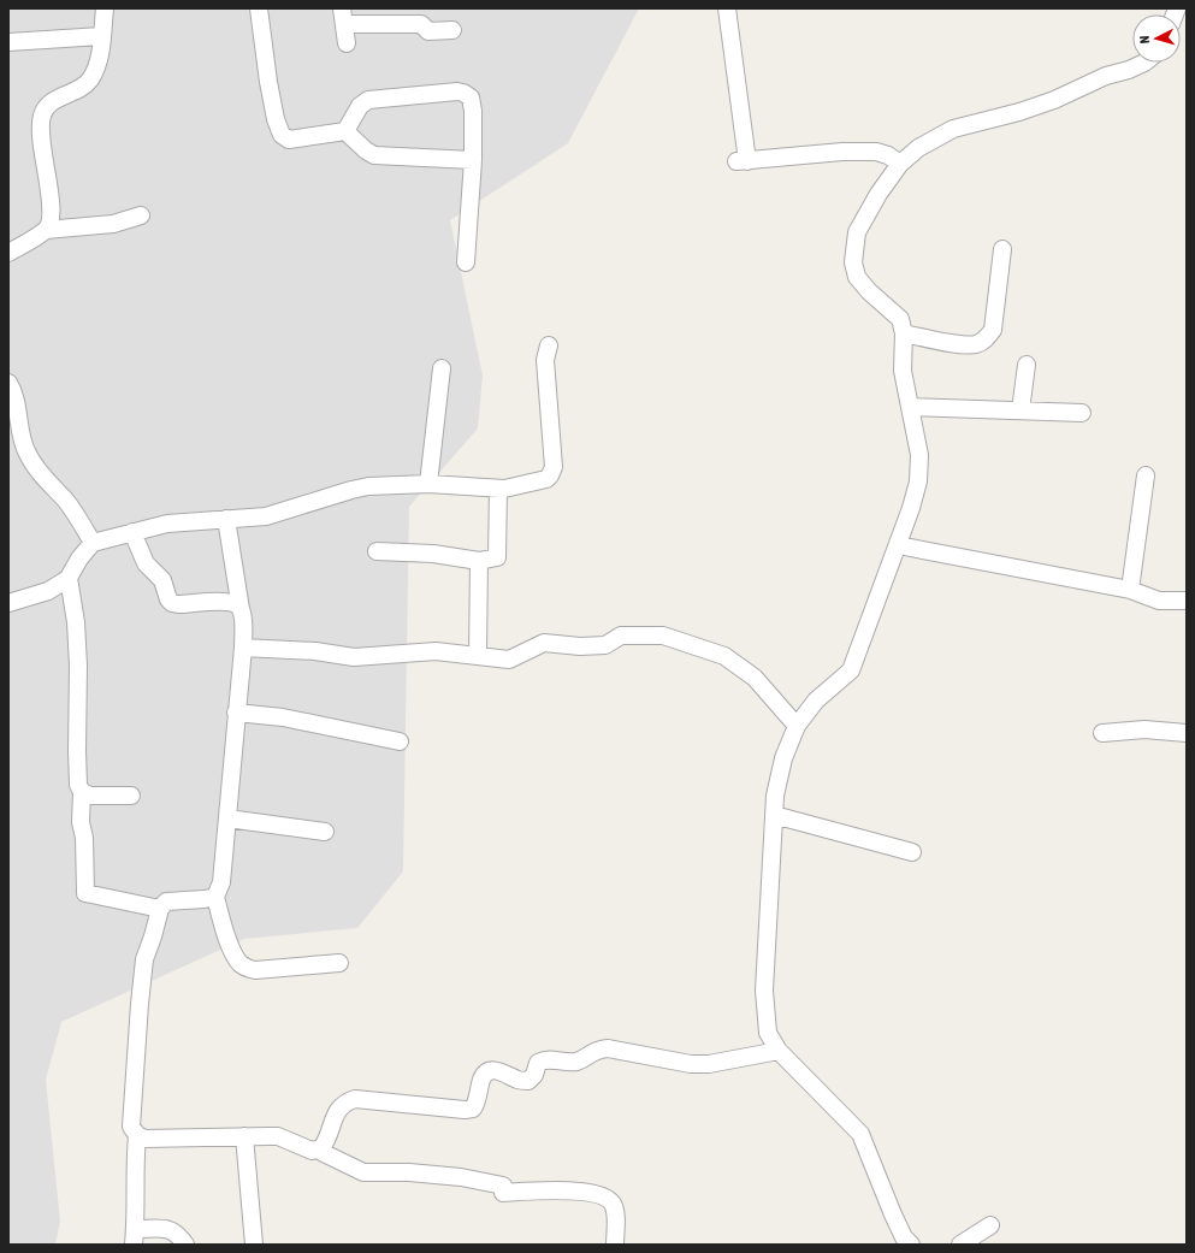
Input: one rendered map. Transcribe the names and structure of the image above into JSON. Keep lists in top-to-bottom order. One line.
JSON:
{"north":"left"}
